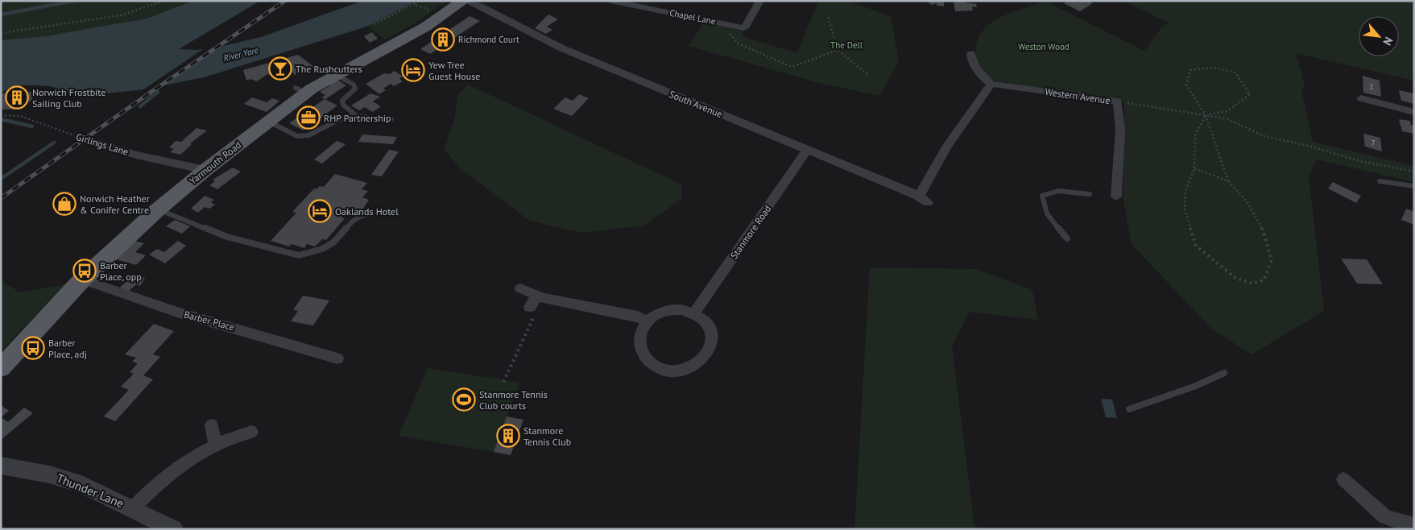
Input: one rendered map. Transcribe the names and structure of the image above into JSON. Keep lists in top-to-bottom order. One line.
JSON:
{"streets":{"main road":["Yarmouth Road"],"street":["Chapel Lane","Western Avenue","South Avenue","Girlings Lane","Stanmore Road","Barber Place","Thunder Lane"]},"crossings":[["South Avenue","Yarmouth Road"],["South Avenue","Stanmore Road"],["Girlings Lane","Yarmouth Road"],["Yarmouth Road","Barber Place"]],"water":["River Yare"],"parks":["The Dell","Weston Wood"],"places":{"building":["Richmond Court","Norwich Frostbite Sailing Club","Stanmore Tennis Club"],"bar":["The Rushcutters"],"hotel":["Yew Tree Guest House","Oaklands Hotel"],"office":["RHP Partnership"],"shop":["Norwich Heather & Conifer Centre"],"bus stop":["Barber Place, opp","Barber Place, adj"],"sports":["Stanmore Tennis Club courts"]},"house_numbers":["1","7"],"north":"bottom right"}
